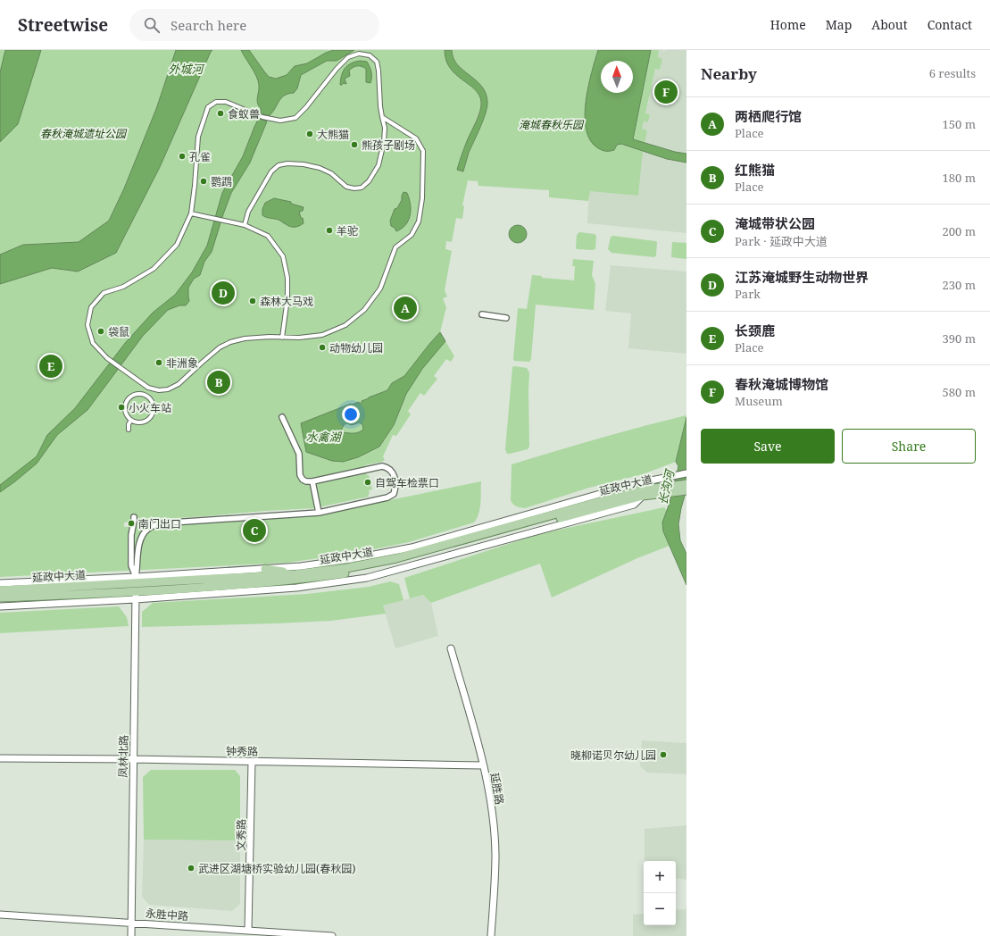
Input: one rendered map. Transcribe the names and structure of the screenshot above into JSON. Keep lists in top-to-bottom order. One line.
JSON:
{"streets":{"main road":["延政中大道"],"street":["钟秀路","凤林北路","延胜路","文秀路","永胜中路"]},"crossings":[["延政中大道","凤林北路"],["钟秀路","凤林北路"],["钟秀路","延胜路"],["钟秀路","文秀路"],["凤林北路","永胜中路"],["文秀路","永胜中路"]],"water":["外城河","水禽湖","长沟河"],"parks":["淹城春秋乐园","春秋淹城遗址公园"],"places":["食蚁兽","大熊猫","熊孩子剧场","孔雀","鹦鹉","羊驼","森林大马戏","袋鼠","动物幼儿园","非洲象","小火车站","自驾车检票口","南门出口","晓柳诺贝尔幼儿园","武进区湖塘桥实验幼儿园(春秋园)"],"north":"top","page":{"header":"Streetwise","search":"Search here","nav":["Home","Map","About","Contact"],"heading":["Nearby","6 results"],"pins":["F","D","A","E","B","C"],"list":[{"mark":"A","name":"两栖爬行馆","note":"Place","value":"150 m"},{"mark":"B","name":"红熊猫","note":"Place","value":"180 m"},{"mark":"C","name":"淹城带状公园","note":"Park · 延政中大道","value":"200 m"},{"mark":"D","name":"江苏淹城野生动物世界","note":"Park","value":"230 m"},{"mark":"E","name":"长颈鹿","note":"Place","value":"390 m"},{"mark":"F","name":"春秋淹城博物馆","note":"Museum","value":"580 m"}],"buttons":["Save","Share"],"map_buttons":["+","−"]}}
